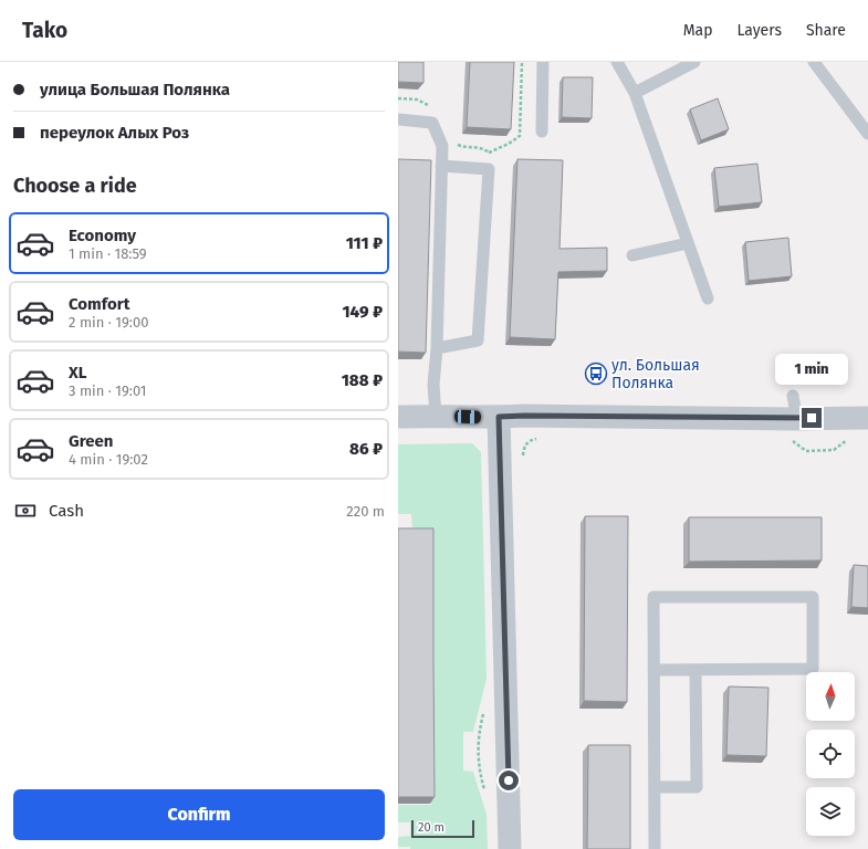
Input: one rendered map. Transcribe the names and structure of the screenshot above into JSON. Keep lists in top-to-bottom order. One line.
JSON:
{"places":{"bus stop":["ул. Большая Полянка"]},"scale_bar":"20 m","north":"top","page":{"header":"Tako","nav":["Map","Layers","Share"],"banner":["улица Большая Полянка","переулок Алых Роз"],"heading":"Choose a ride","list":[{"name":"Economy","note":"1 min · 18:59","value":"111 ₽"},{"name":"Comfort","note":"2 min · 19:00","value":"149 ₽"},{"name":"XL","note":"3 min · 19:01","value":"188 ₽"},{"name":"Green","note":"4 min · 19:02","value":"86 ₽"}],"bubble":"1 min","pay":["Cash","220 m"],"buttons":"Confirm","scale":"20 m"}}
